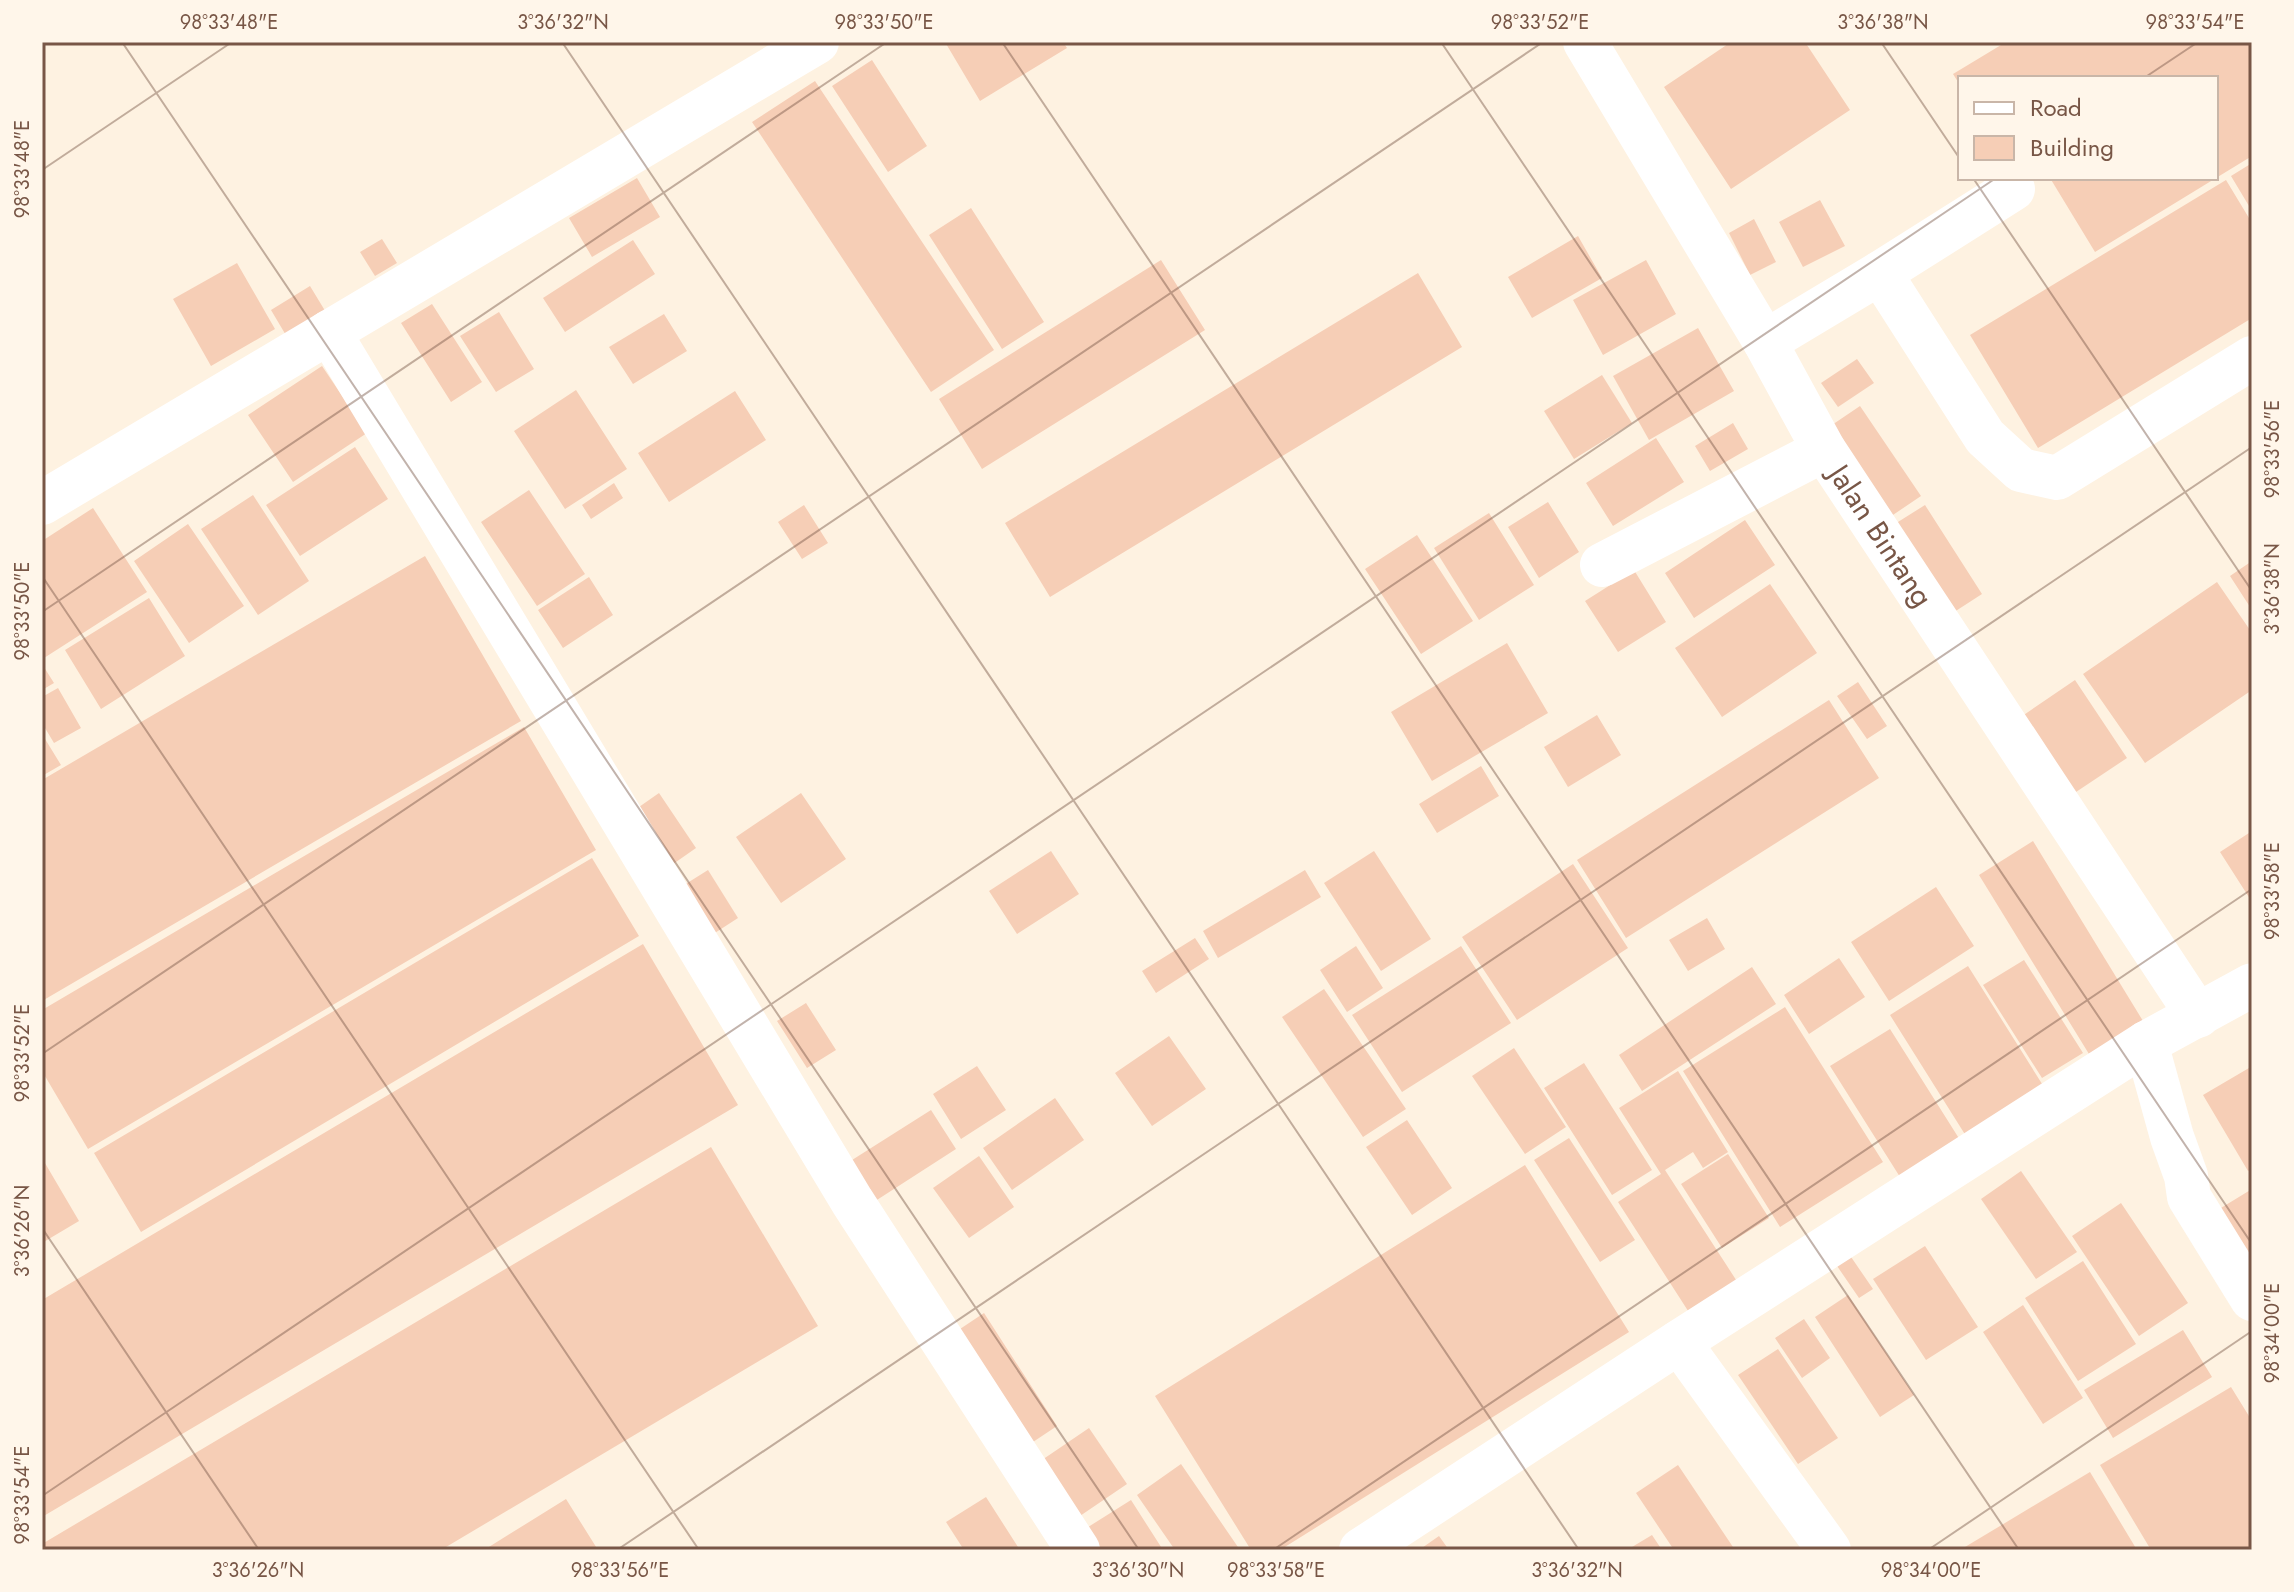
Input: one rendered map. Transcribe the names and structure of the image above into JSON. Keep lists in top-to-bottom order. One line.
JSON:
{"streets":{"street":["Jalan Bintang"]},"legend":["Road","Building"],"coordinates":["98°33'48\"E","3°36'32\"N","98°33'50\"E","98°33'52\"E","3°36'38\"N","98°33'54\"E","98°33'56\"E","98°33'58\"E","3°36'26\"N","98°34'00\"E","3°36'30\"N"]}
